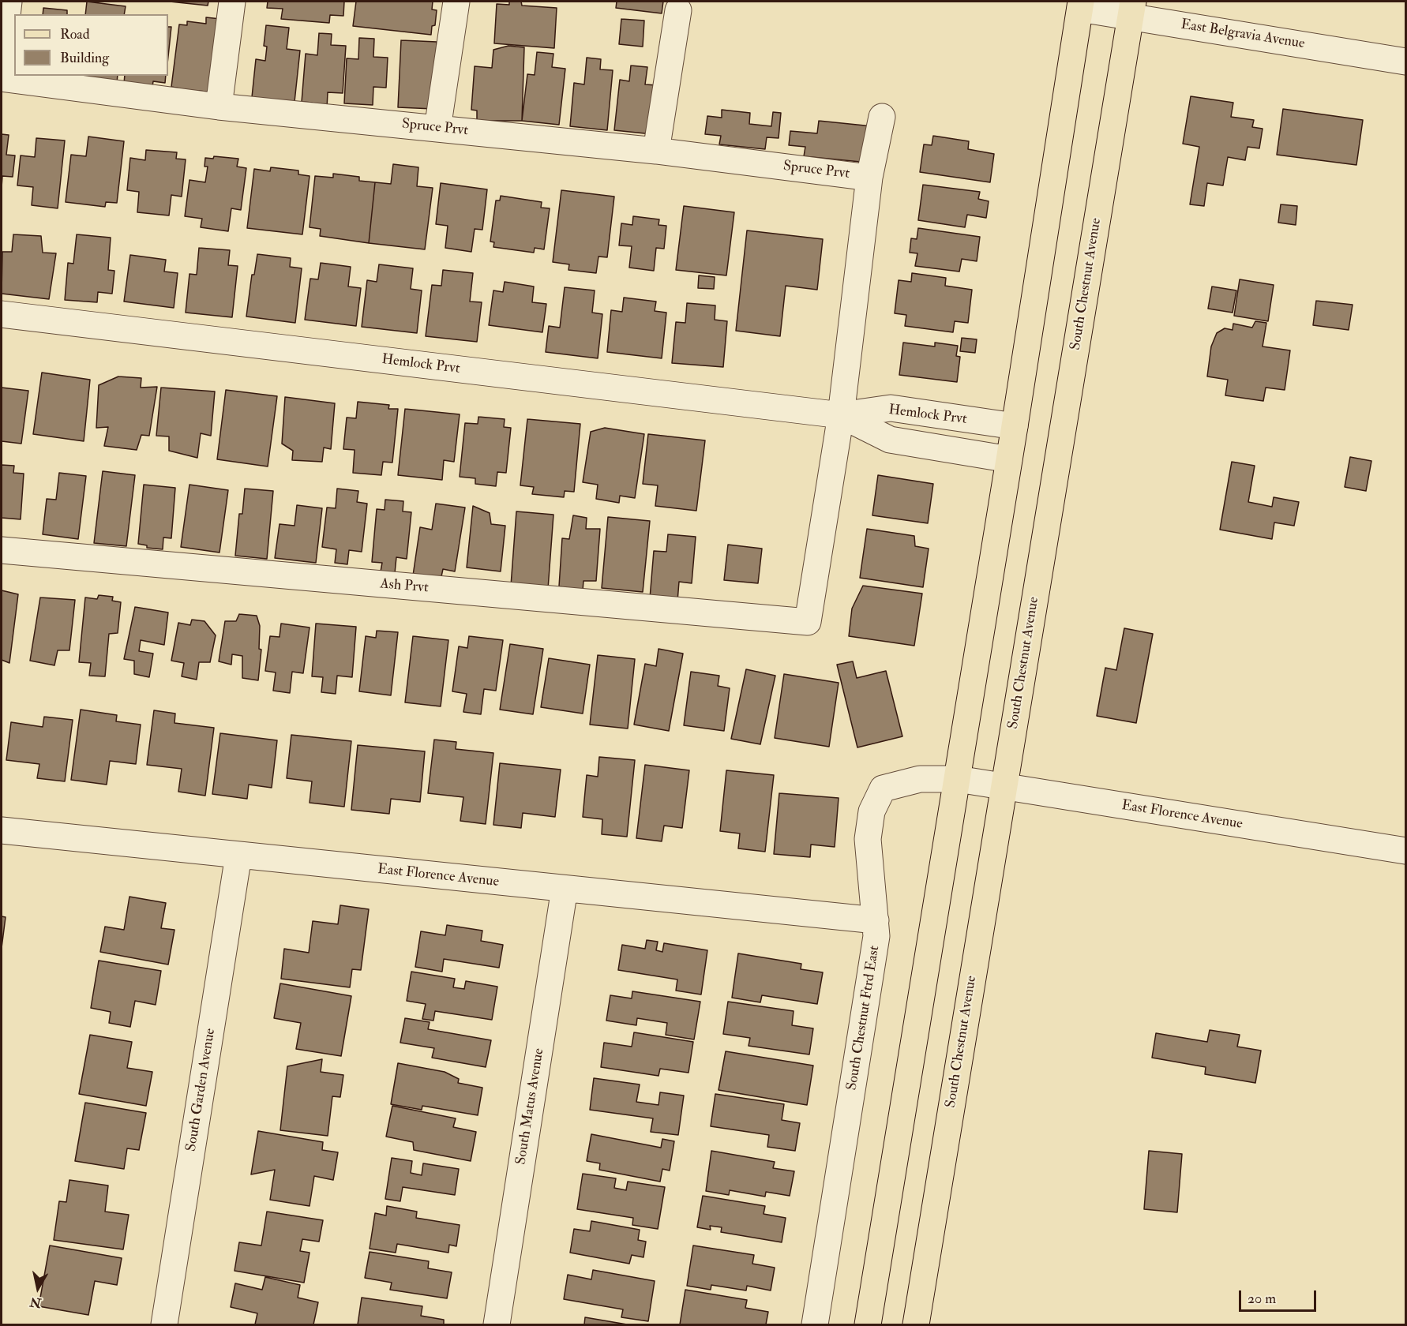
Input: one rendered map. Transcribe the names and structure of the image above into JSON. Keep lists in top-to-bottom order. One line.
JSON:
{"streets":{"main road":["South Chestnut Avenue"],"street":["East Belgravia Avenue","Spruce Prvt","Hemlock Prvt","Ash Prvt","East Florence Avenue","South Chestnut Ftrd East","South Garden Avenue","South Matus Avenue"]},"crossings":[["East Belgravia Avenue","South Chestnut Avenue"],["South Chestnut Avenue","East Florence Avenue"],["Hemlock Prvt","Ash Prvt"],["East Florence Avenue","South Chestnut Ftrd East"],["East Florence Avenue","South Garden Avenue"],["East Florence Avenue","South Matus Avenue"]],"legend":["Road","Building"],"scale_bar":"20 m","north":"bottom"}
